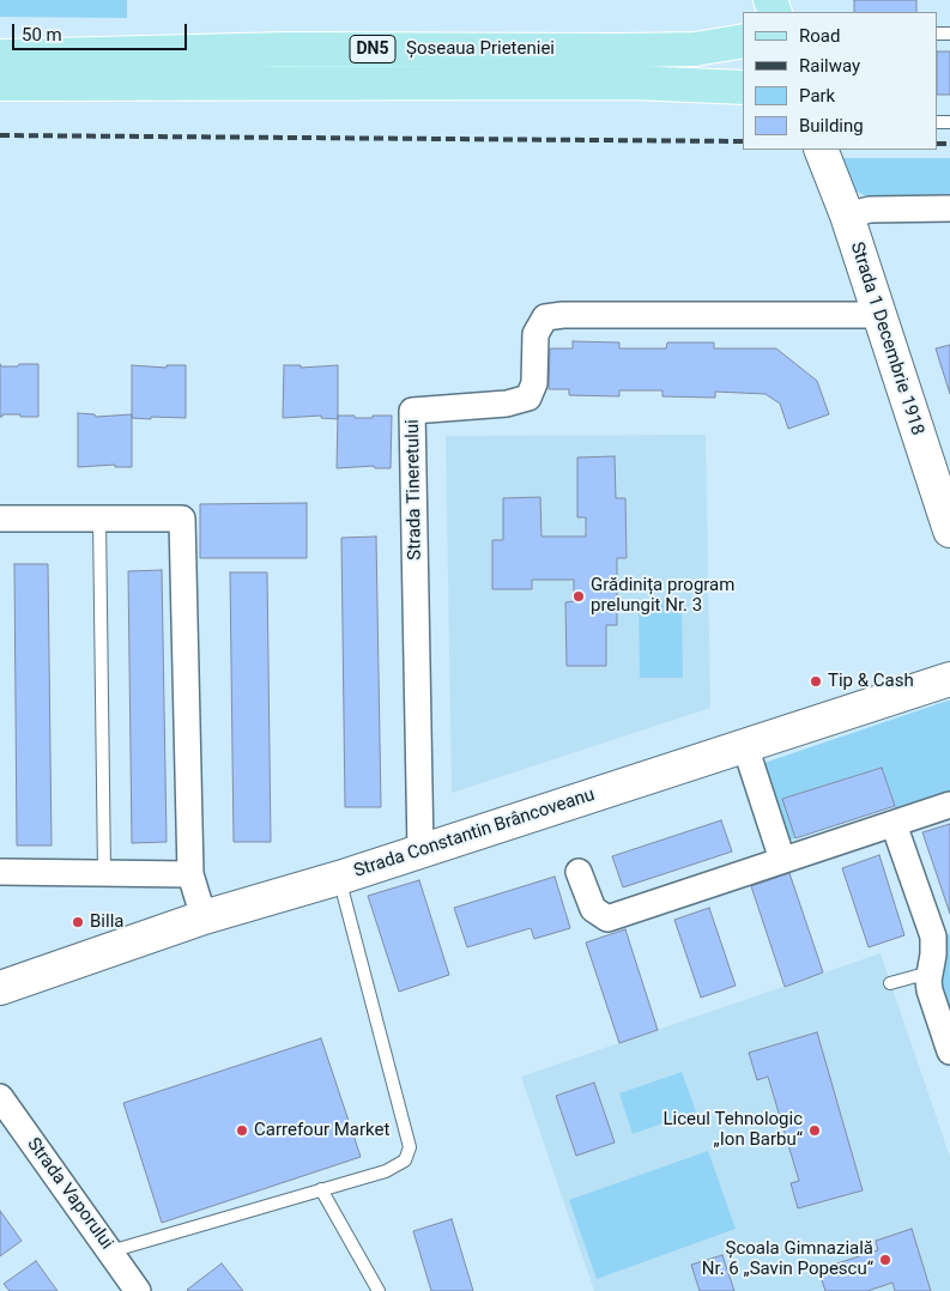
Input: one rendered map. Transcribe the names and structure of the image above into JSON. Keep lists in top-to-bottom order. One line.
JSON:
{"streets":{"main road":["DN5","Șoseaua Prieteniei"],"street":["Strada 1 Decembrie 1918","Strada Tineretului","Strada Constantin Brâncoveanu","Strada Vaporului"]},"crossings":[["Strada 1 Decembrie 1918","Strada Tineretului"],["Strada Tineretului","Strada Constantin Brâncoveanu"]],"places":["Grădinița program prelungit Nr. 3","Tip & Cash","Billa","Carrefour Market","Liceul Tehnologic „Ion Barbu“","Școala Gimnazială Nr. 6 „Savin Popescu“"],"legend":["Road","Railway","Park","Building"],"scale_bar":"50 m"}
